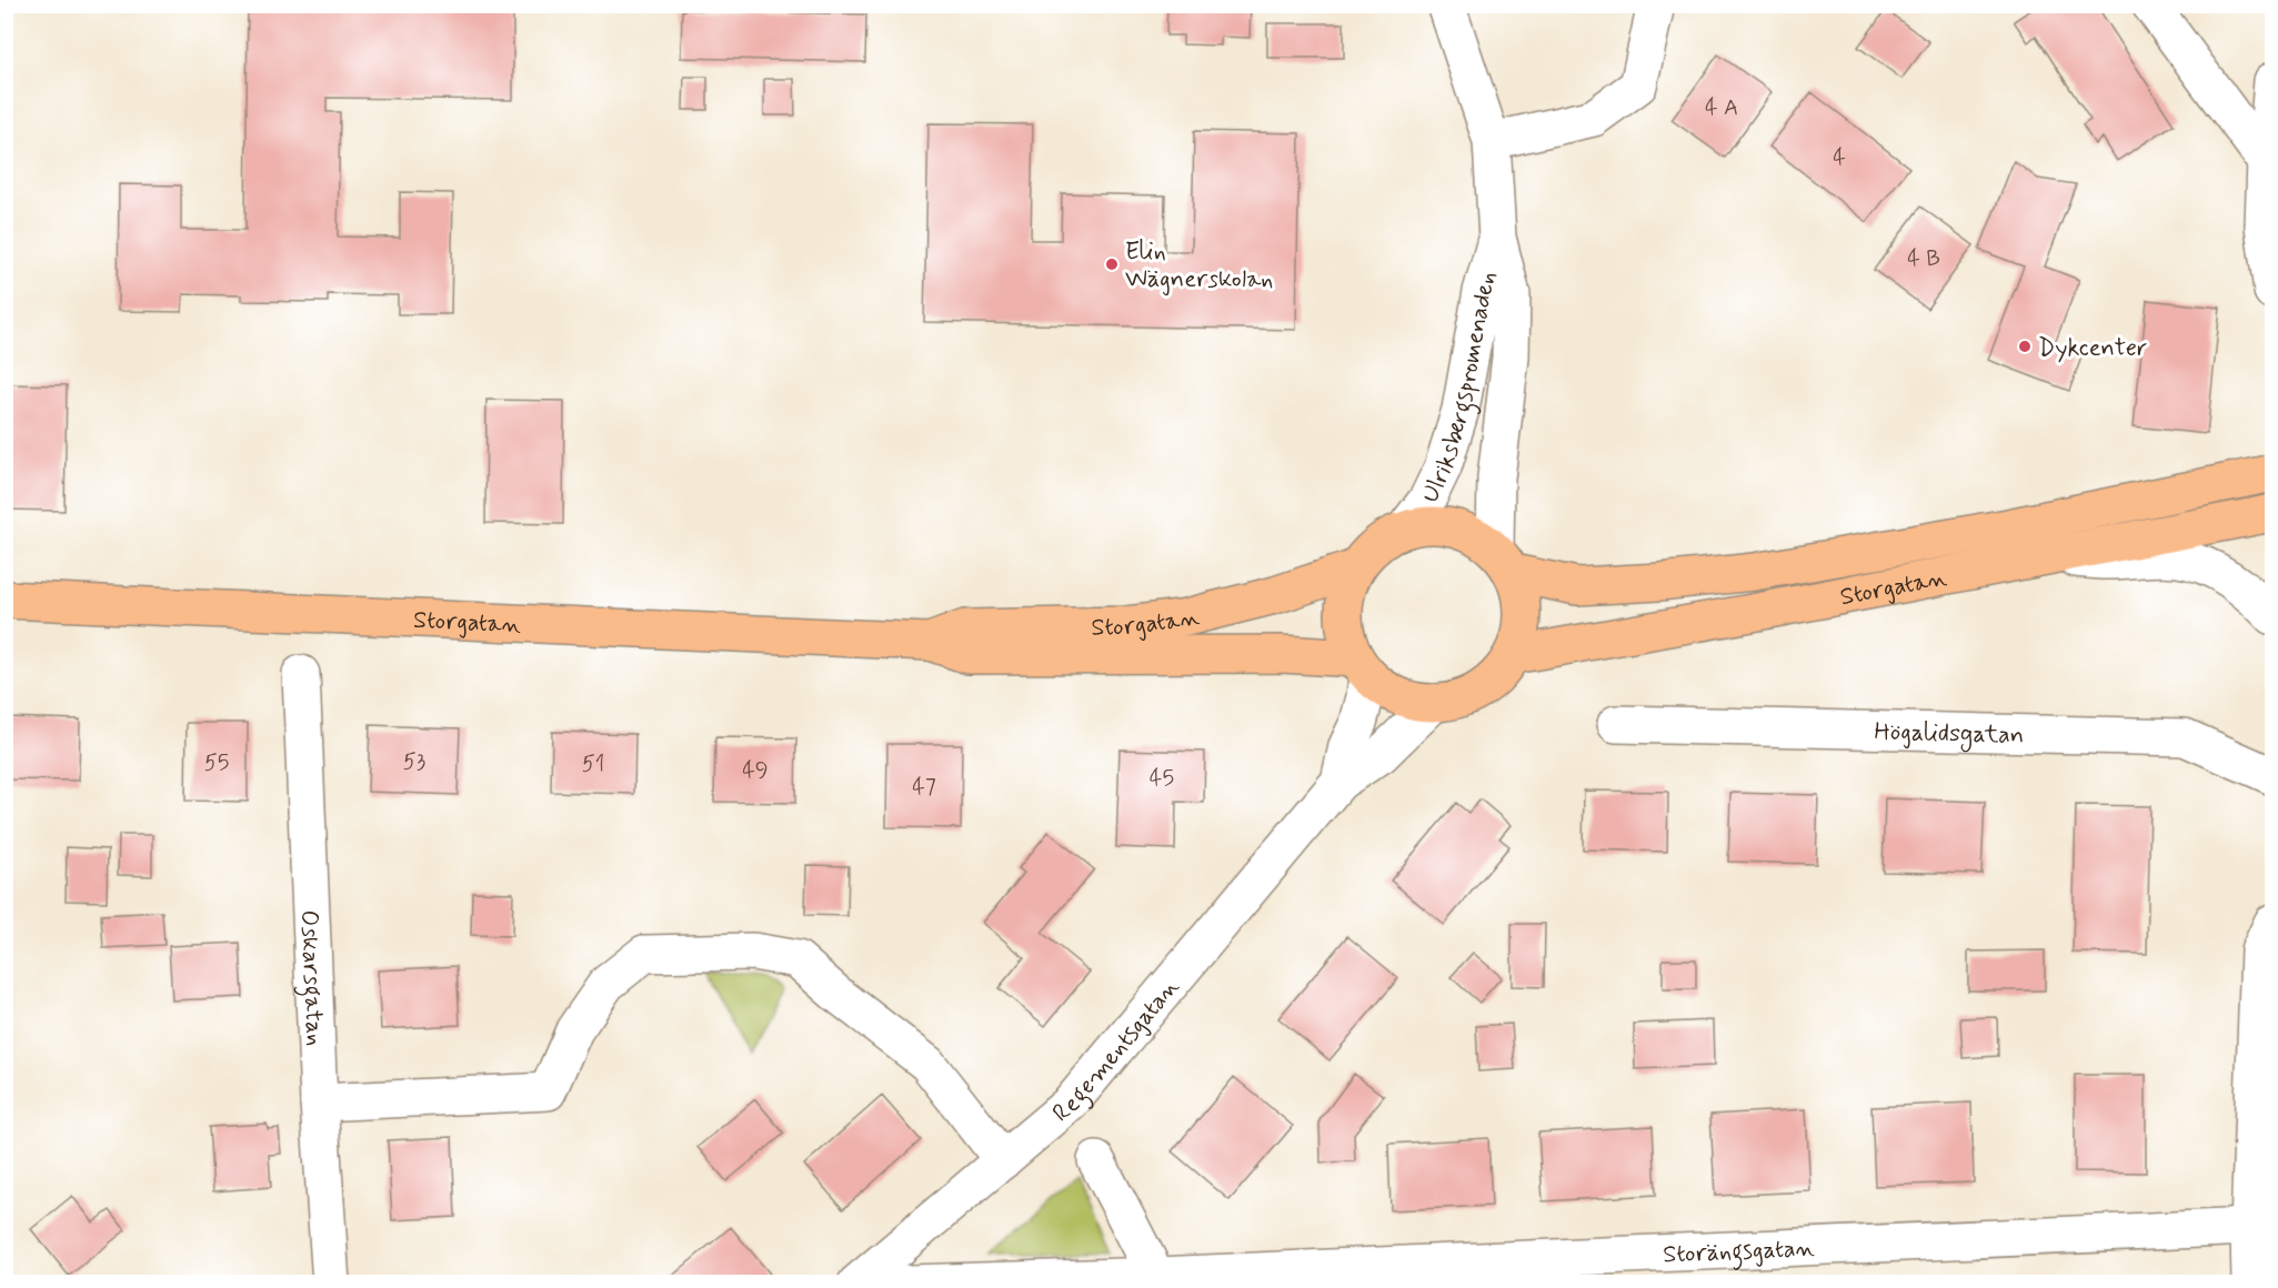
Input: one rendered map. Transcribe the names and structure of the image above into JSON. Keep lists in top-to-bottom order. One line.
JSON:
{"streets":{"main road":["Storgatan"],"street":["Ulriksbergspromenaden","Högalidsgatan","Oskarsgatan","Regementsgatan","Storängsgatan"]},"crossings":[["Ulriksbergspromenaden","Storgatan"],["Ulriksbergspromenaden","Regementsgatan"],["Storgatan","Regementsgatan"]],"places":["Elin Wägnerskolan","Dykcenter"],"house_numbers":["4 A","4","4 B","53","55","51","49","45","47"]}
